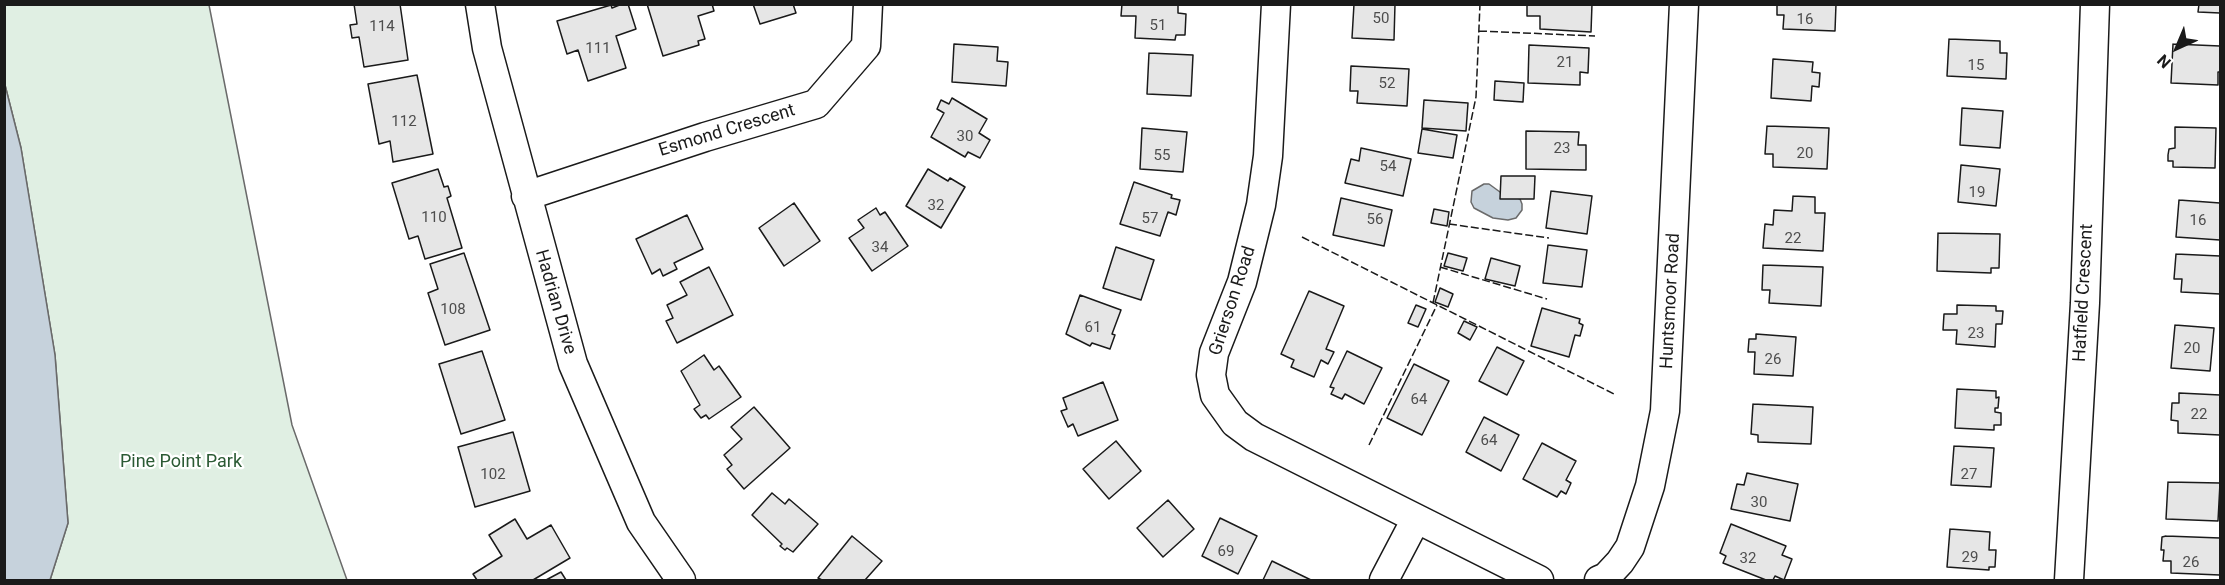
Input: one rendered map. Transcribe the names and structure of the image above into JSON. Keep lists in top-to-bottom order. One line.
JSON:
{"streets":{"street":["Esmond Crescent","Hatfield Crescent","Grierson Road","Huntsmoor Road","Hadrian Drive"]},"crossings":[["Esmond Crescent","Hadrian Drive"]],"parks":["Pine Point Park"],"house_numbers":["50","16","51","114","111","21","15","52","112","30","23","20","55","54","19","32","110","57","56","16","22","34","108","61","23","20","26","64","22","64","102","27","30","69","29","32","26"],"north":"bottom left"}
